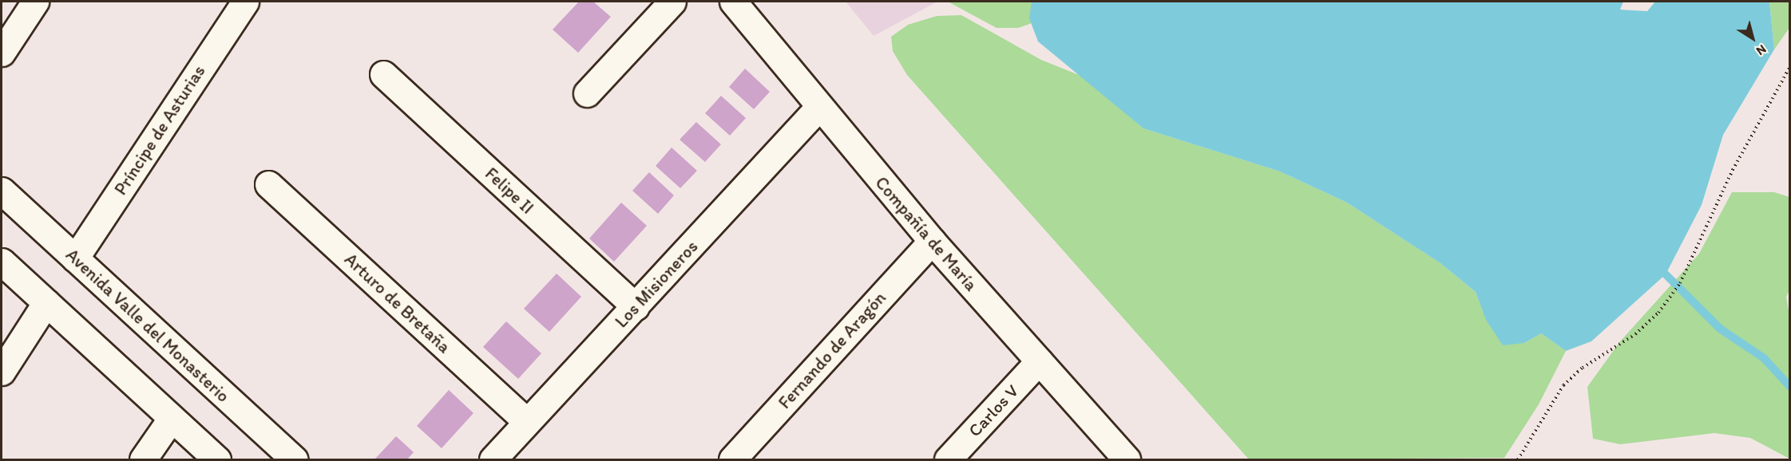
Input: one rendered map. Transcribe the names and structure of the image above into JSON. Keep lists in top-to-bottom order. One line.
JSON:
{"streets":{"street":["Príncipe de Asturias","Felipe II","Compañía de María","Los Misioneros","Arturo de Bretaña","Avenida Valle del Monasterio","Fernando de Aragón","Carlos V"]},"crossings":[["Príncipe de Asturias","Avenida Valle del Monasterio"],["Felipe II","Los Misioneros"],["Compañía de María","Los Misioneros"],["Compañía de María","Fernando de Aragón"],["Compañía de María","Carlos V"],["Los Misioneros","Arturo de Bretaña"]],"north":"bottom right"}
